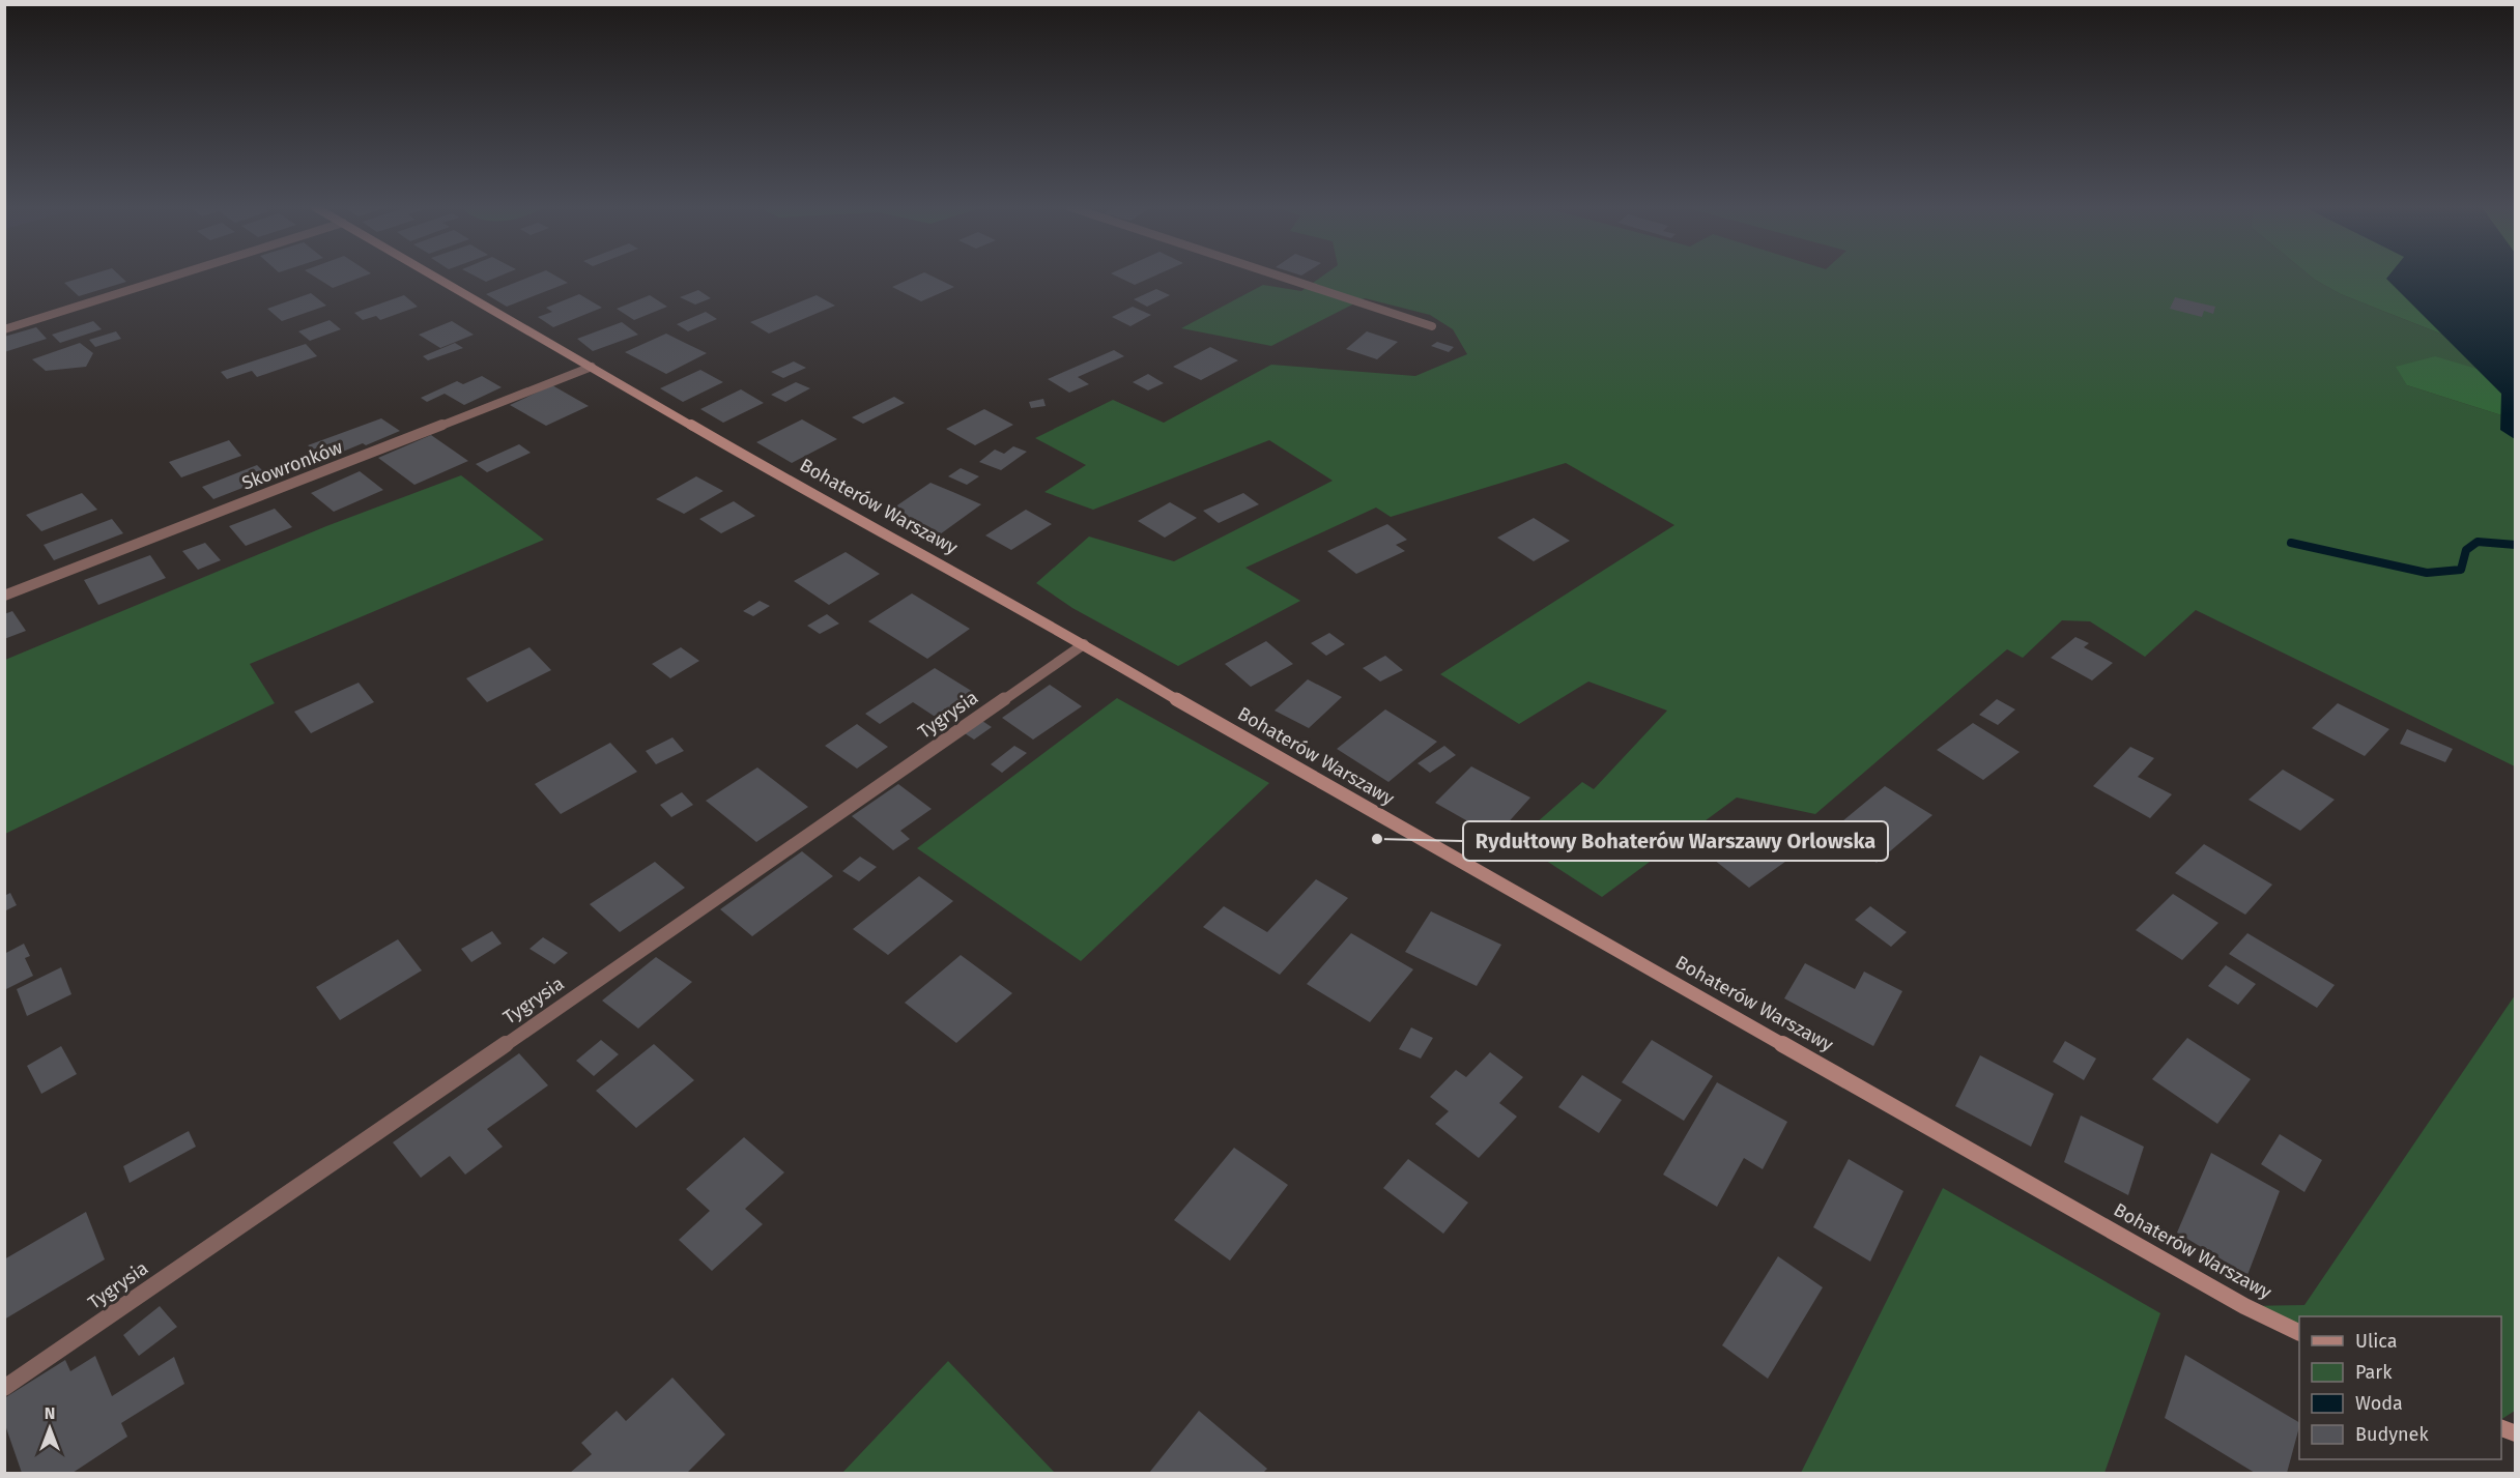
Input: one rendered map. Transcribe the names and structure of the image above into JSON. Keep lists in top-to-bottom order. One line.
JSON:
{"streets":{"street":["Skowronków","Bohaterów Warszawy","Tygrysia"]},"crossings":[["Skowronków","Bohaterów Warszawy"],["Bohaterów Warszawy","Tygrysia"]],"places":["Rydułtowy Bohaterów Warszawy Orlowska"],"legend":["Ulica","Park","Woda","Budynek"],"north":"top"}
